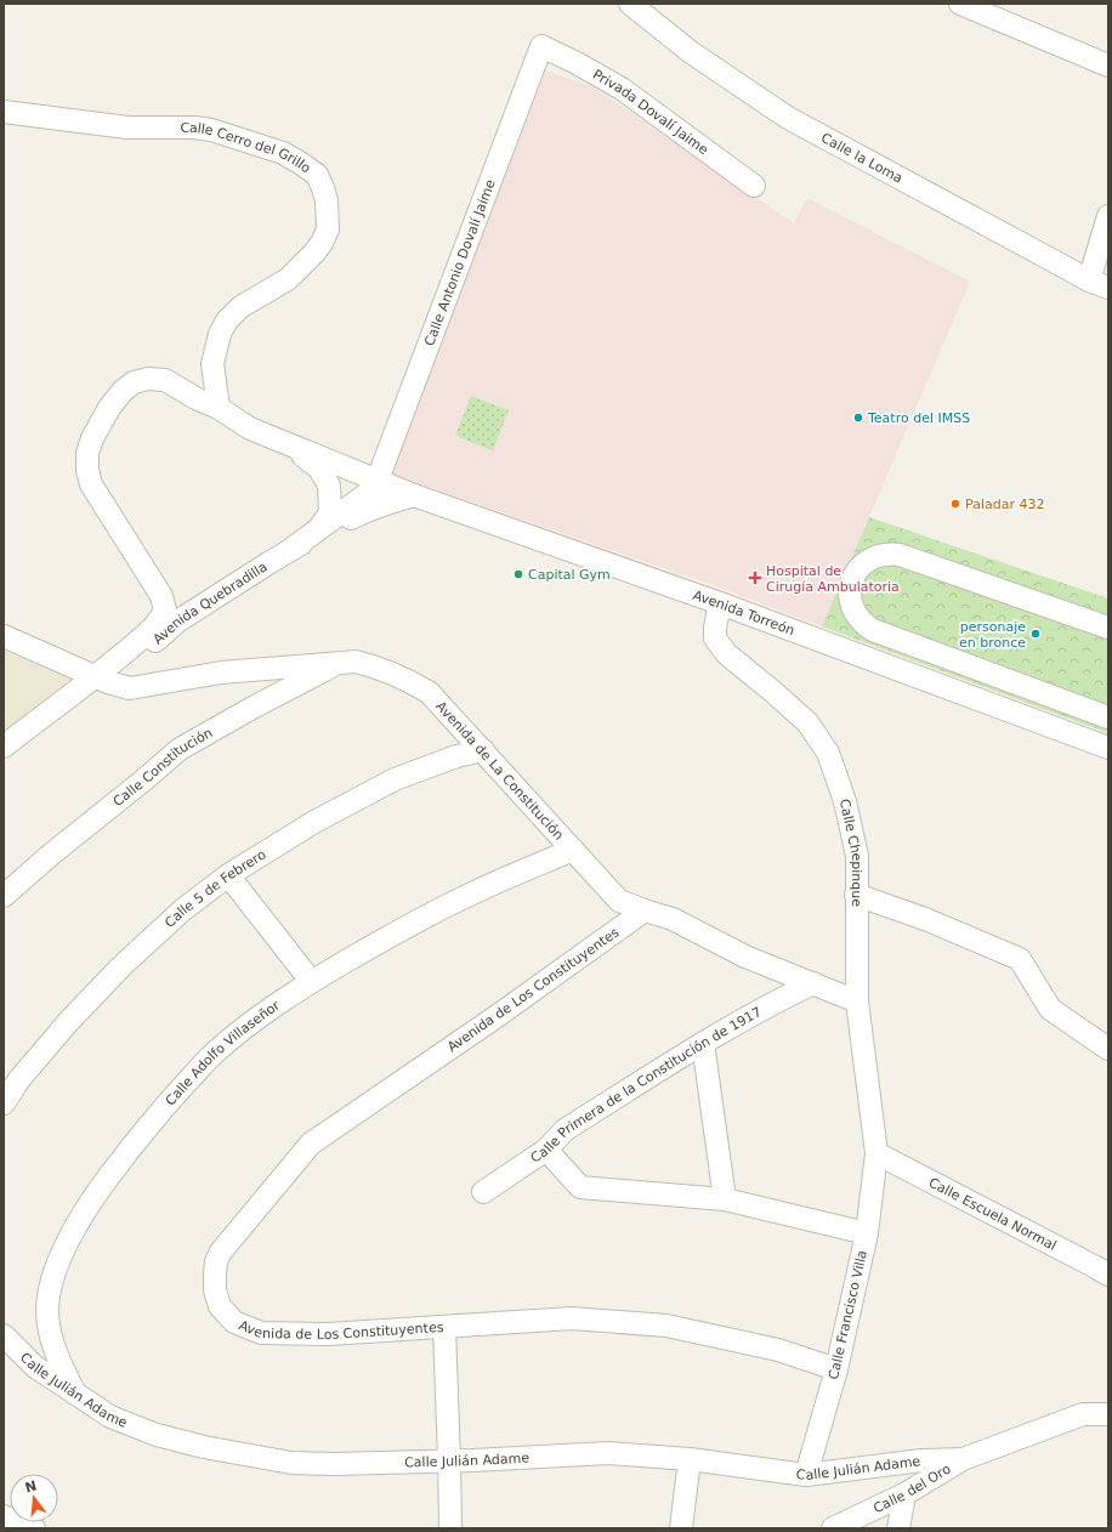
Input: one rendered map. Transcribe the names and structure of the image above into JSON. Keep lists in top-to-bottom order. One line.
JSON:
{"streets":{"street":["Privada Dovalí Jaime","Calle Cerro del Grillo","Calle la Loma","Calle Antonio Dovalí Jaime","Avenida Quebradilla","Avenida Torreón","Calle Constitución","Avenida de La Constitución","Calle Chepinque","Calle 5 de Febrero","Avenida de Los Constituyentes","Calle Adolfo Villaseñor","Calle Primera de la Constitución de 1917","Calle Escuela Normal","Calle Francisco Villa","Calle Julián Adame","Calle del Oro"]},"crossings":[["Privada Dovalí Jaime","Calle Antonio Dovalí Jaime"],["Calle Cerro del Grillo","Avenida Quebradilla"],["Calle Antonio Dovalí Jaime","Avenida Quebradilla"],["Calle Antonio Dovalí Jaime","Avenida Torreón"],["Avenida Quebradilla","Avenida Torreón"],["Avenida Quebradilla","Avenida de La Constitución"],["Avenida Torreón","Calle Chepinque"],["Calle Constitución","Avenida de La Constitución"],["Avenida de La Constitución","Calle Chepinque"],["Avenida de La Constitución","Calle 5 de Febrero"],["Avenida de La Constitución","Avenida de Los Constituyentes"],["Avenida de La Constitución","Calle Adolfo Villaseñor"],["Avenida de La Constitución","Calle Primera de la Constitución de 1917"],["Calle Chepinque","Calle Escuela Normal"],["Calle Chepinque","Calle Francisco Villa"],["Avenida de Los Constituyentes","Calle Francisco Villa"],["Calle Adolfo Villaseñor","Calle Julián Adame"],["Calle Escuela Normal","Calle Francisco Villa"],["Calle Francisco Villa","Calle Julián Adame"],["Calle Julián Adame","Calle del Oro"]],"places":{"other":["Teatro del IMSS","Paladar 432","Capital Gym","personaje en bronce"],"health":["Hospital de Cirugía Ambulatoria"]},"north":"top"}
